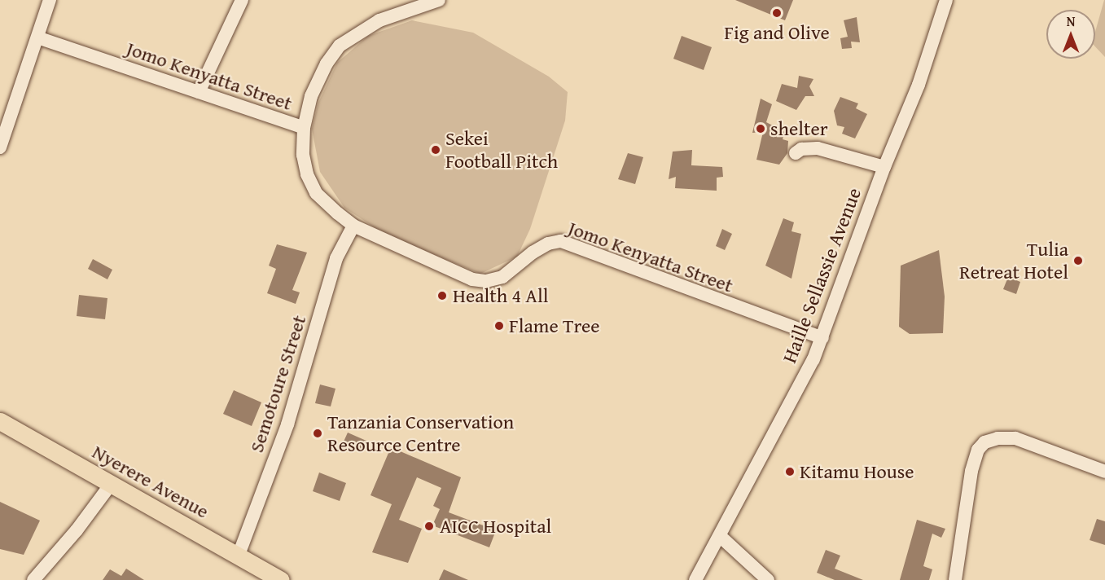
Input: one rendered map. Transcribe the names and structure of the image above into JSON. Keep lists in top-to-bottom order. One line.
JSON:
{"streets":{"main road":["Nyerere Avenue"],"street":["Jomo Kenyatta Street","Haille Sellassie Avenue","Semotoure Street"]},"crossings":[["Jomo Kenyatta Street","Haille Sellassie Avenue"],["Jomo Kenyatta Street","Semotoure Street"],["Semotoure Street","Nyerere Avenue"]],"places":["Fig and Olive","shelter","Sekei Football Pitch","Tulia Retreat Hotel","Health 4 All","Flame Tree","Tanzania Conservation Resource Centre","Kitamu House","AICC Hospital"],"north":"top"}
